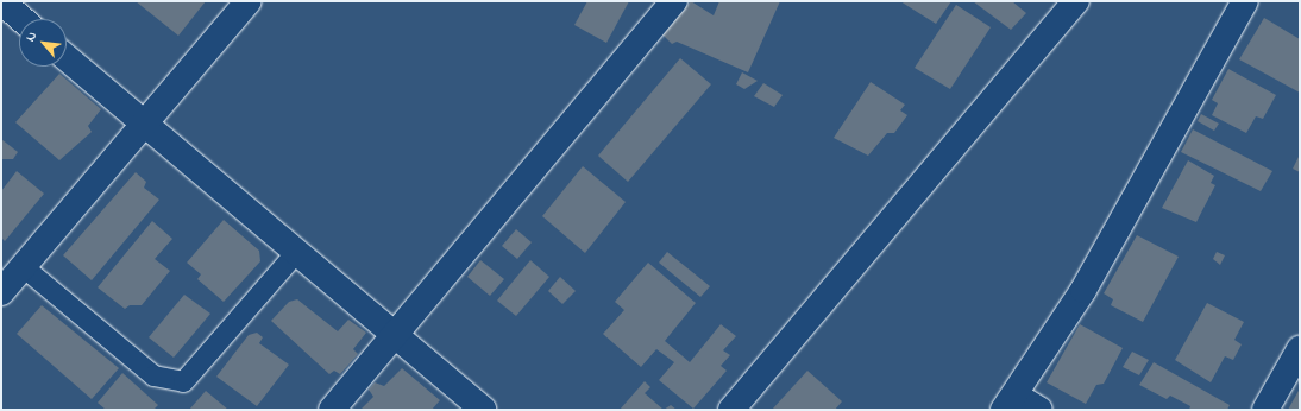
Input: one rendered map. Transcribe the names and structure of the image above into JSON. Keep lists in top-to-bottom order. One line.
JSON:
{"north":"top left"}
